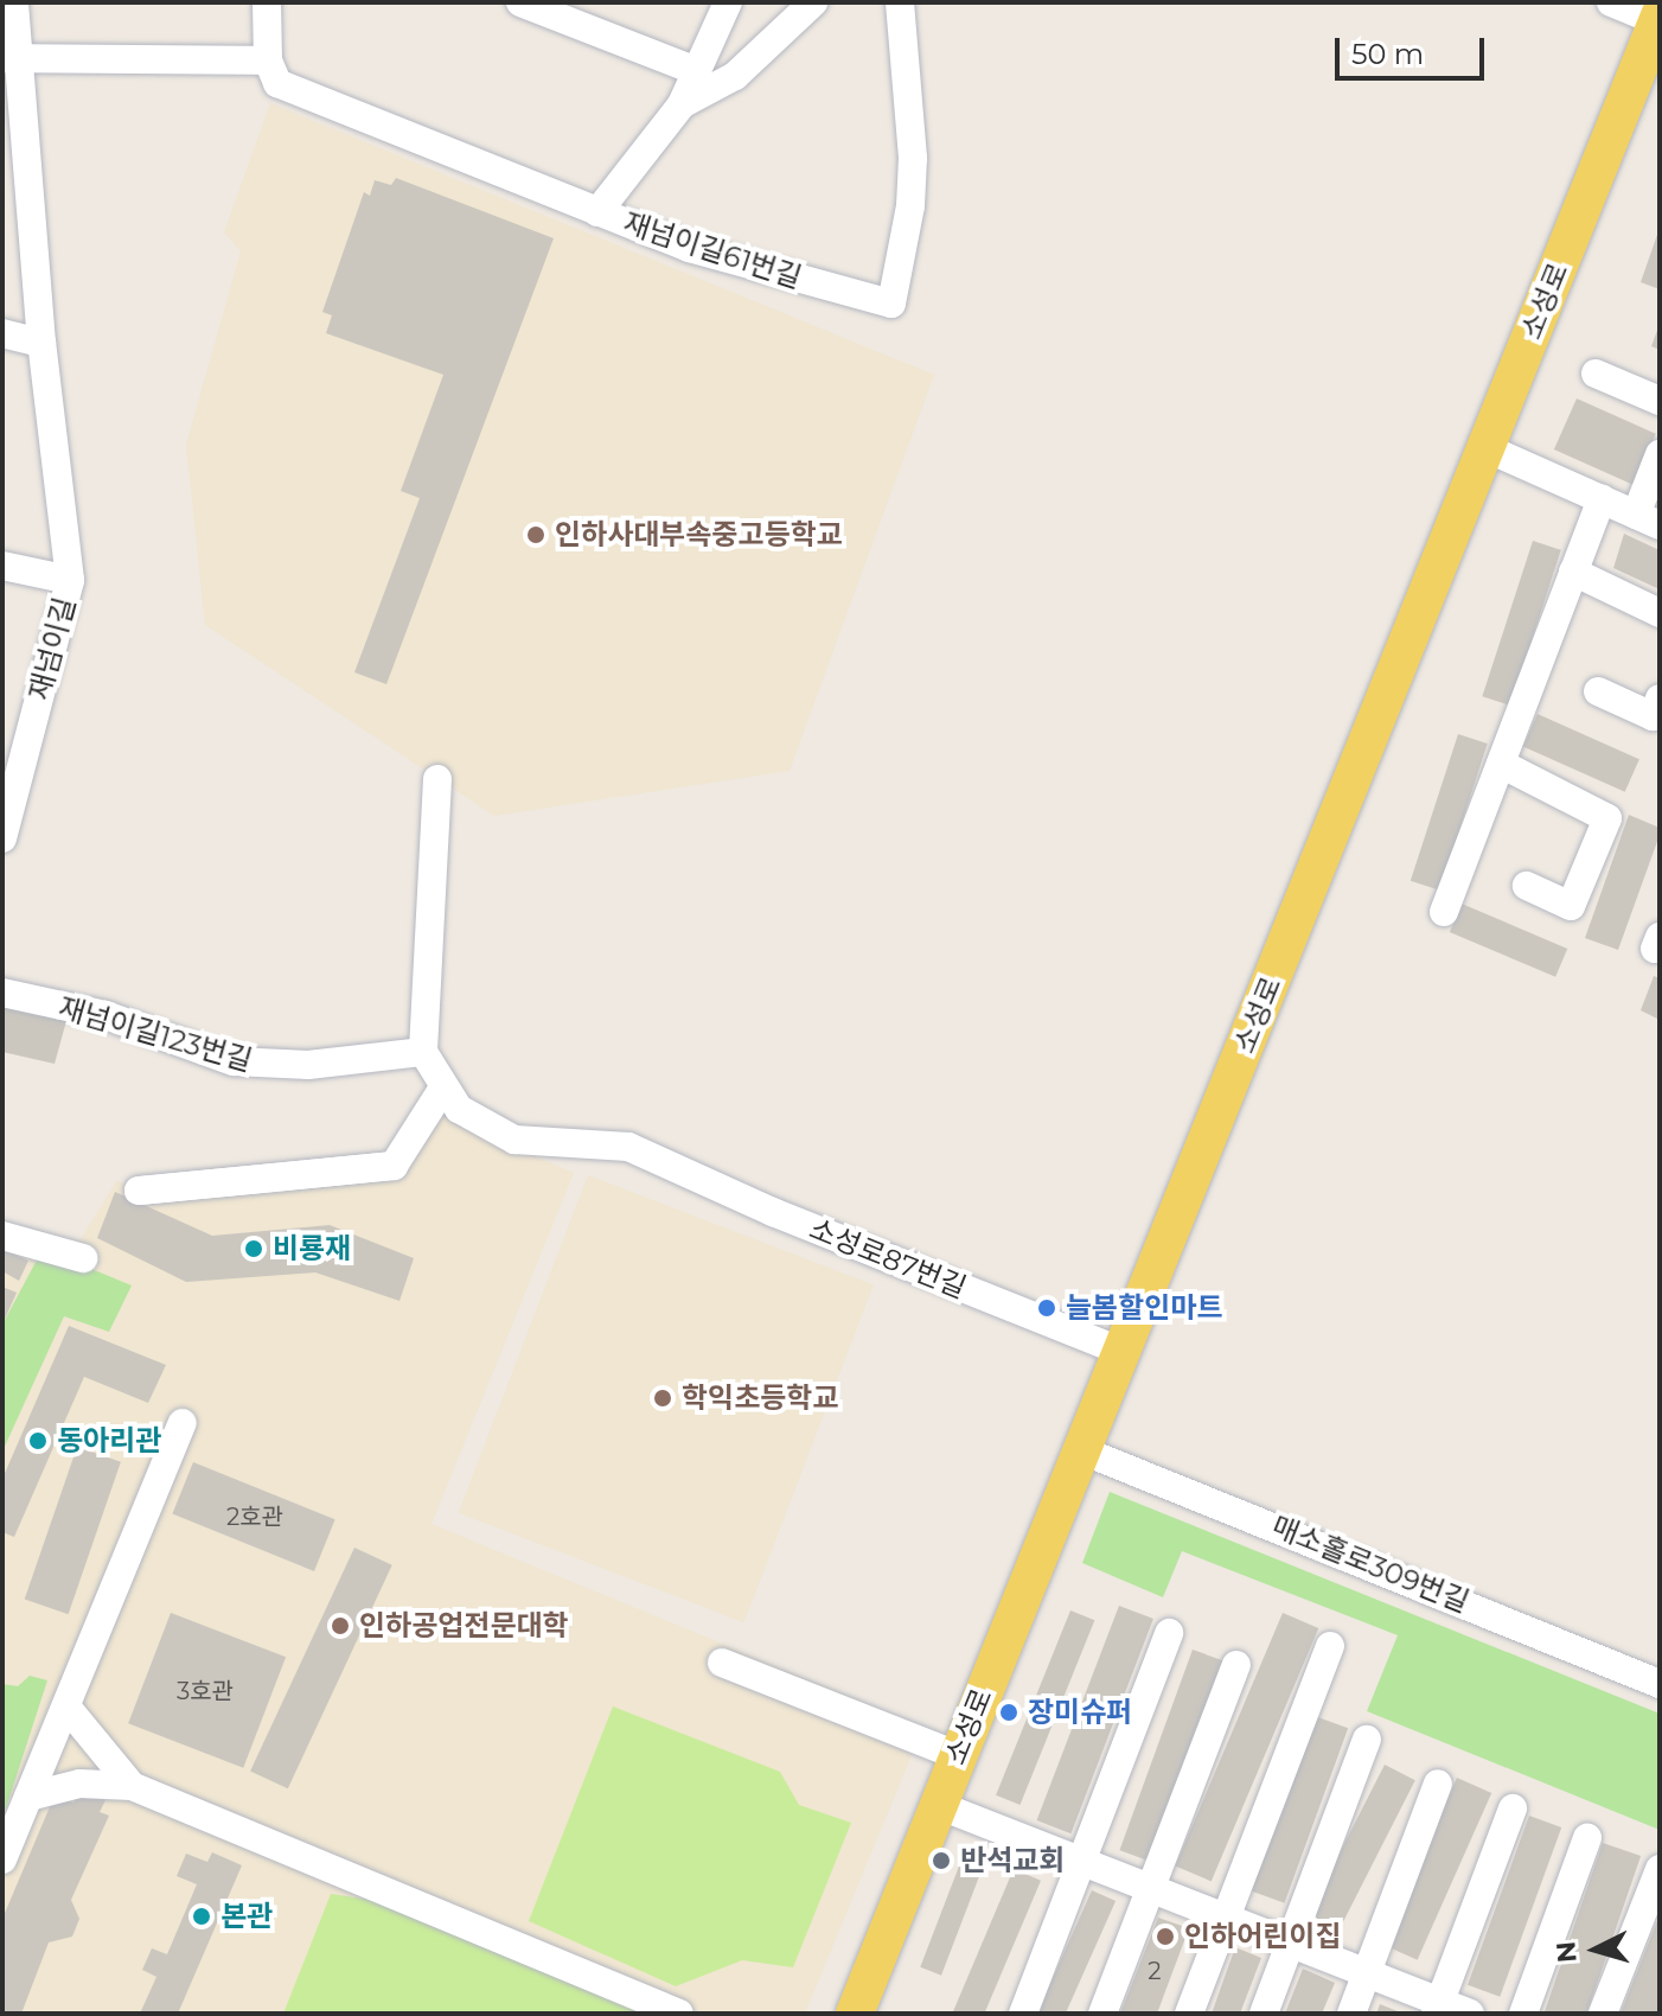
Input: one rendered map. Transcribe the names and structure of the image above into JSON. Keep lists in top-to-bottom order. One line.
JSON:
{"streets":{"main road":["소성로"],"street":["재넘이길61번길","재넘이길","재넘이길123번길","소성로87번길","매소홀로309번길"]},"crossings":[["소성로","소성로87번길"],["소성로","매소홀로309번길"]],"places":["인하사대부속중고등학교","비룡재","늘봄할인마트","학익초등학교","동아리관","인하공업전문대학","장미슈퍼","반석교회","본관","인하어린이집"],"house_numbers":["2호관","3호관","2"],"scale_bar":"50 m","north":"left"}
